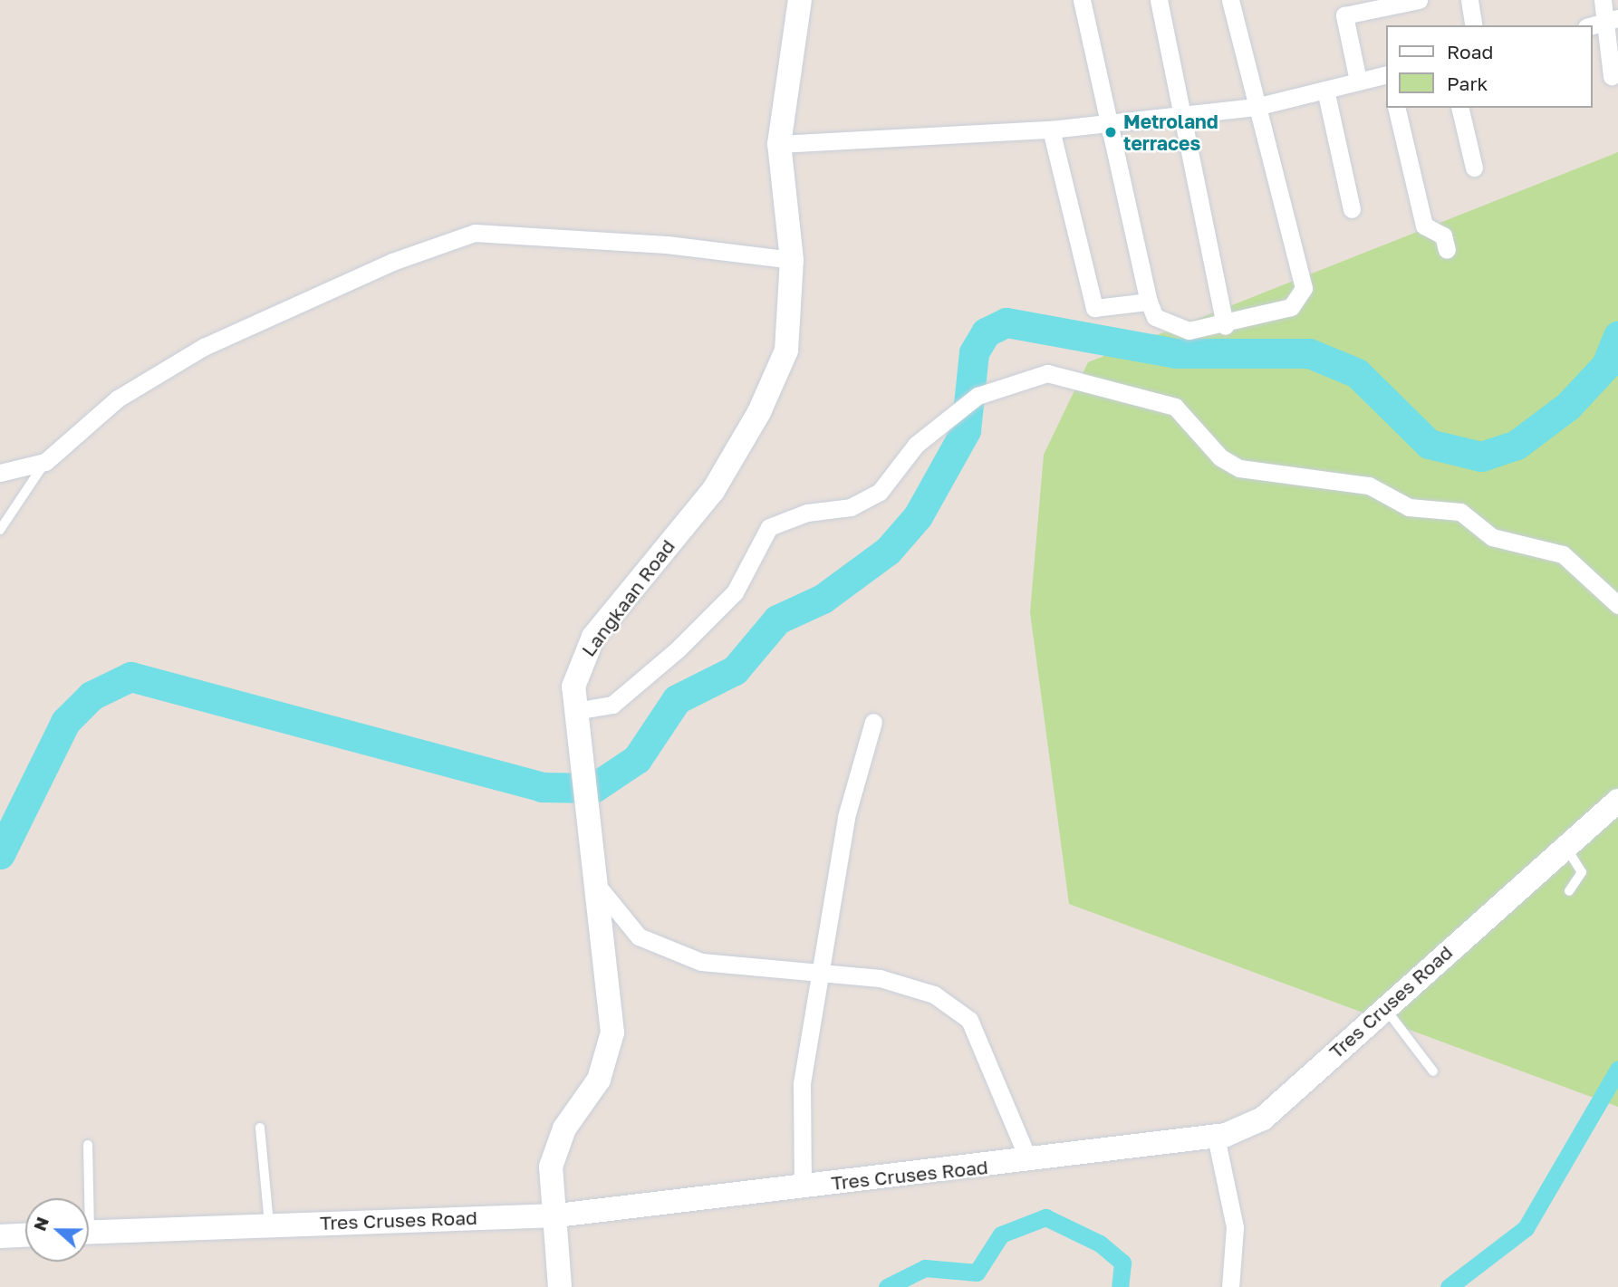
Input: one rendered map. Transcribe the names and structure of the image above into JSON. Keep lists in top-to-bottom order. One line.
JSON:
{"streets":{"main road":["Langkaan Road","Tres Cruses Road"]},"crossings":[["Langkaan Road","Tres Cruses Road"]],"places":["Metroland terraces"],"legend":["Road","Park"],"north":"left"}
